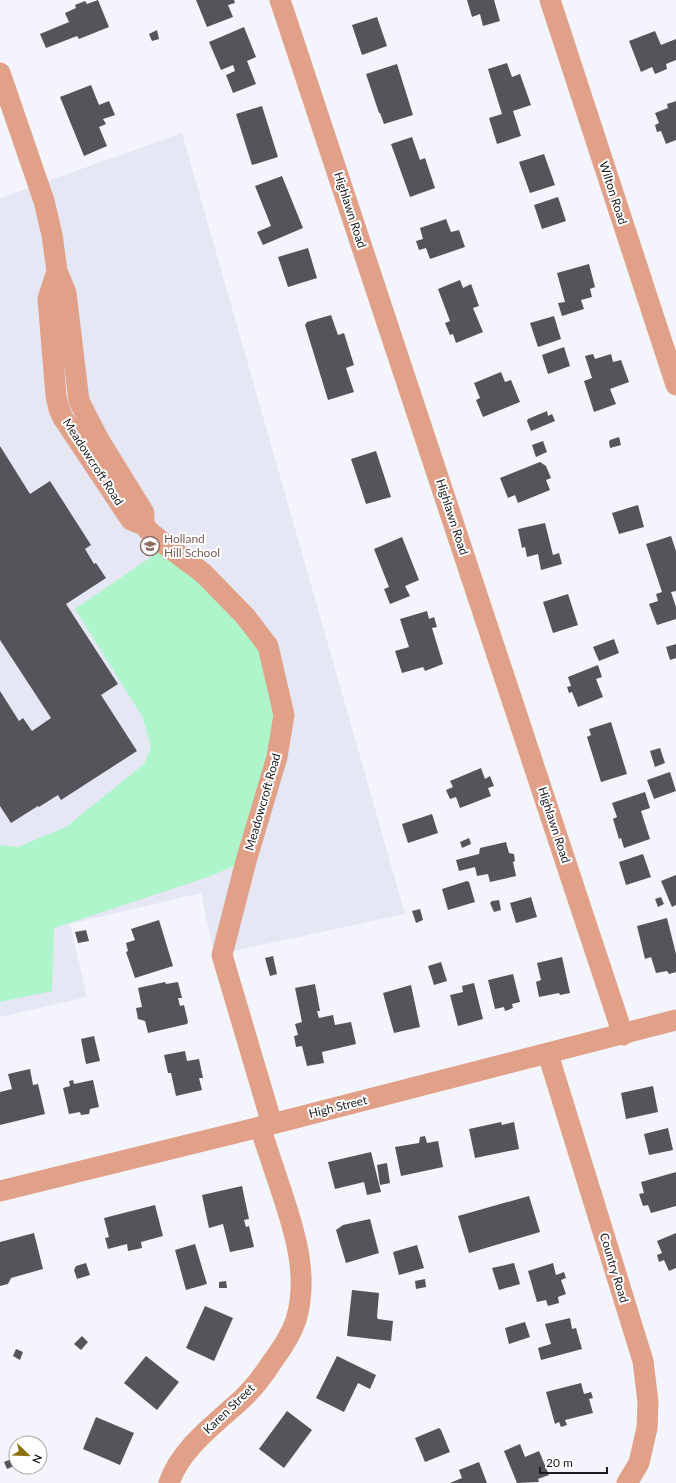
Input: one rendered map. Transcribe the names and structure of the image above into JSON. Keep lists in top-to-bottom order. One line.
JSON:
{"streets":{"street":["Wilton Road","Highlawn Road","Meadowcroft Road","High Street","Country Road","Karen Street"]},"crossings":[["Highlawn Road","High Street"],["Meadowcroft Road","High Street"],["Meadowcroft Road","Karen Street"],["High Street","Country Road"],["High Street","Karen Street"]],"places":{"school or university":["Holland Hill School"]},"scale_bar":"20 m","north":"bottom right"}
